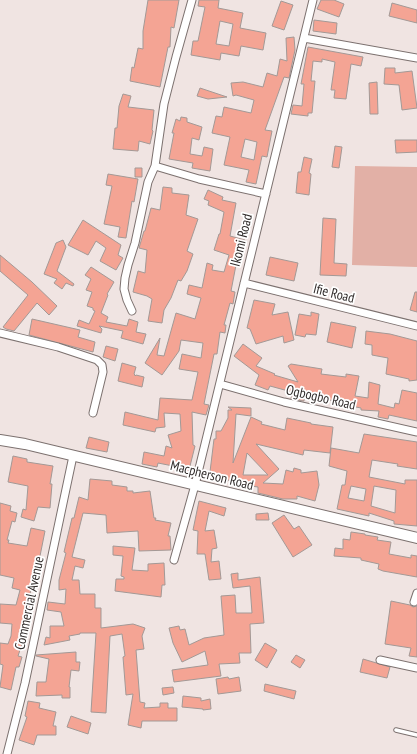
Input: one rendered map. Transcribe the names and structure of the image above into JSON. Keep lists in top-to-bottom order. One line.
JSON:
{"streets":{"street":["Ikomi Road","Ifie Road","Ogbogbo Road","Macpherson Road","Commercial Avenue"]},"crossings":[["Ikomi Road","Ifie Road"],["Ikomi Road","Ogbogbo Road"],["Ikomi Road","Macpherson Road"],["Macpherson Road","Commercial Avenue"]]}
